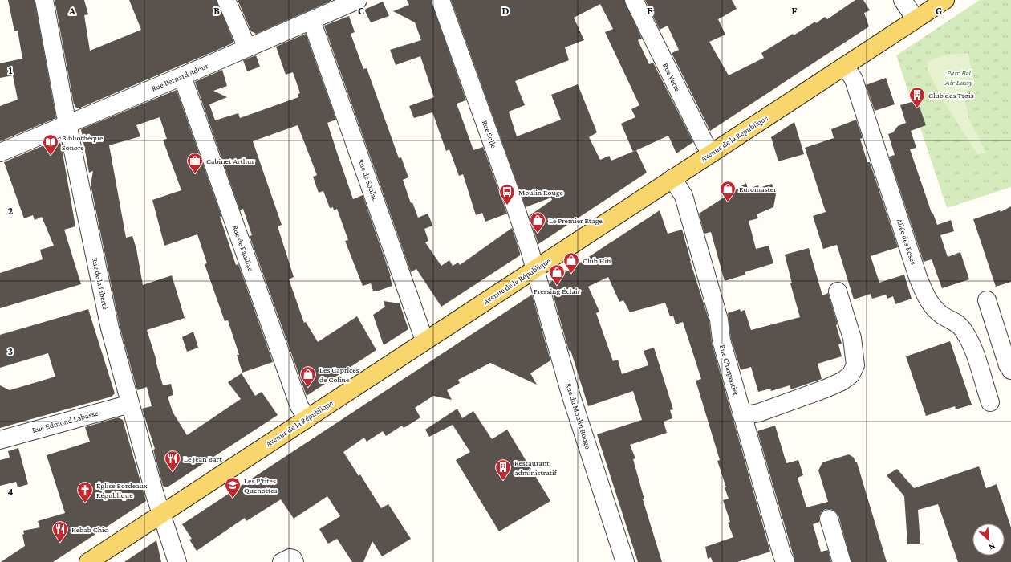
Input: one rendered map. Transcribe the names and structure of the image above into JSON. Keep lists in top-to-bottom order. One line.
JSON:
{"streets":{"main road":["Avenue de la République"],"street":["Rue Bernard Adour","Rue Verte","Rue Solle","Rue de Soulac","Allée des Roses","Rue de Pauillac","Rue de la Liberté","Rue Charpentier","Rue du Moulin Rouge","Rue Edmond Labasse"]},"crossings":[["Rue Bernard Adour","Rue de Soulac"],["Rue Bernard Adour","Rue de Pauillac"],["Rue Bernard Adour","Rue de la Liberté"],["Rue Verte","Avenue de la République"],["Rue Solle","Avenue de la République"],["Rue Solle","Rue du Moulin Rouge"],["Avenue de la République","Rue de Soulac"],["Avenue de la République","Allée des Roses"],["Avenue de la République","Rue de Pauillac"],["Avenue de la République","Rue de la Liberté"],["Avenue de la République","Rue Charpentier"],["Avenue de la République","Rue du Moulin Rouge"],["Rue de la Liberté","Rue Edmond Labasse"]],"parks":["Parc Bel Air Lussy"],"places":{"building":["Club des Trois","Restaurant administratif"],"library":["Bibliothèque Sonore"],"office":["Cabinet Arthur"],"shop":["Euromaster","Le Premier Étage","Club Hifi","Pressing Éclair","Les Caprices de Coline"],"bus stop":["Moulin Rouge"],"restaurant":["Le Jean Bart","Kebab Chic"],"school or university":["Les P'tites Quenottes"],"church":["Église Bordeaux République"]},"north":"bottom right","grid":{"columns":["A","B","C","D","E","F","G"],"rows":["1","2","3","4"]}}
